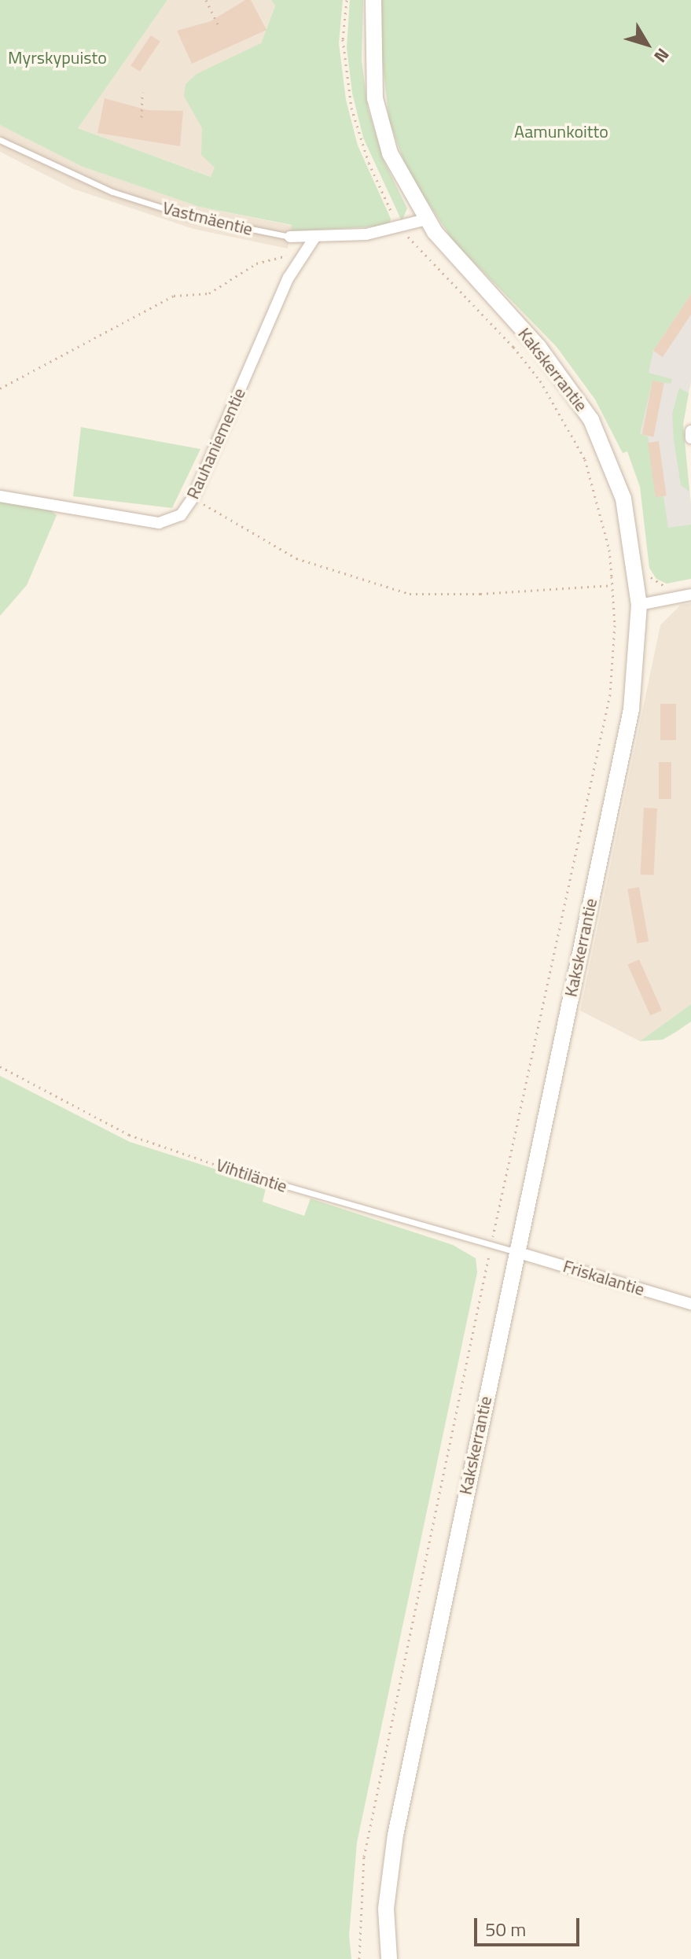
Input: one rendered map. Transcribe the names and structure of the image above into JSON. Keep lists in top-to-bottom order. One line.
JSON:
{"streets":{"main road":["Kakskerrantie"],"street":["Vastmäentie","Rauhaniementie","Friskalantie"],"lane":["Vihtiläntie"]},"crossings":[["Vastmäentie","Kakskerrantie"],["Vastmäentie","Rauhaniementie"],["Kakskerrantie","Vihtiläntie"],["Kakskerrantie","Friskalantie"],["Vihtiläntie","Friskalantie"]],"parks":["Myrskypuisto","Aamunkoitto"],"scale_bar":"50 m","north":"bottom right"}
